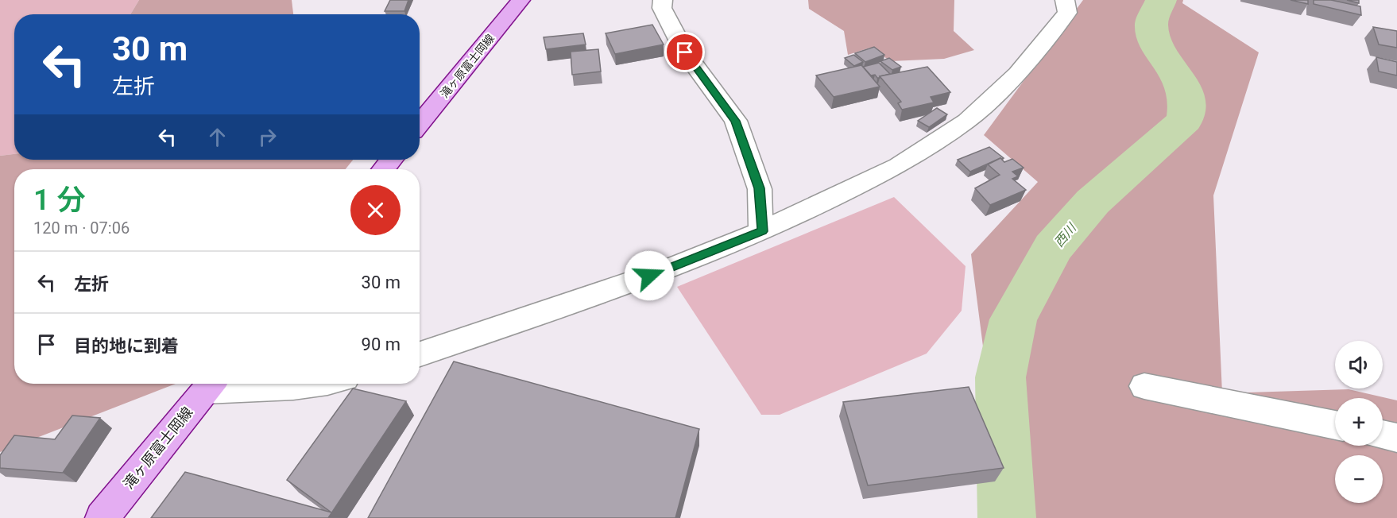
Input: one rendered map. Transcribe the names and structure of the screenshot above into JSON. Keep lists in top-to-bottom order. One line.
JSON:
{"streets":{"main road":["滝ヶ原富士岡線"]},"water":["西川"],"page":{"turn":["30 m","左折"],"heading":["1 分","120 m · 07:06"],"list":[{"name":"左折","value":"30 m"},{"name":"目的地に到着","value":"90 m"}],"map_buttons":["+","−"]}}
